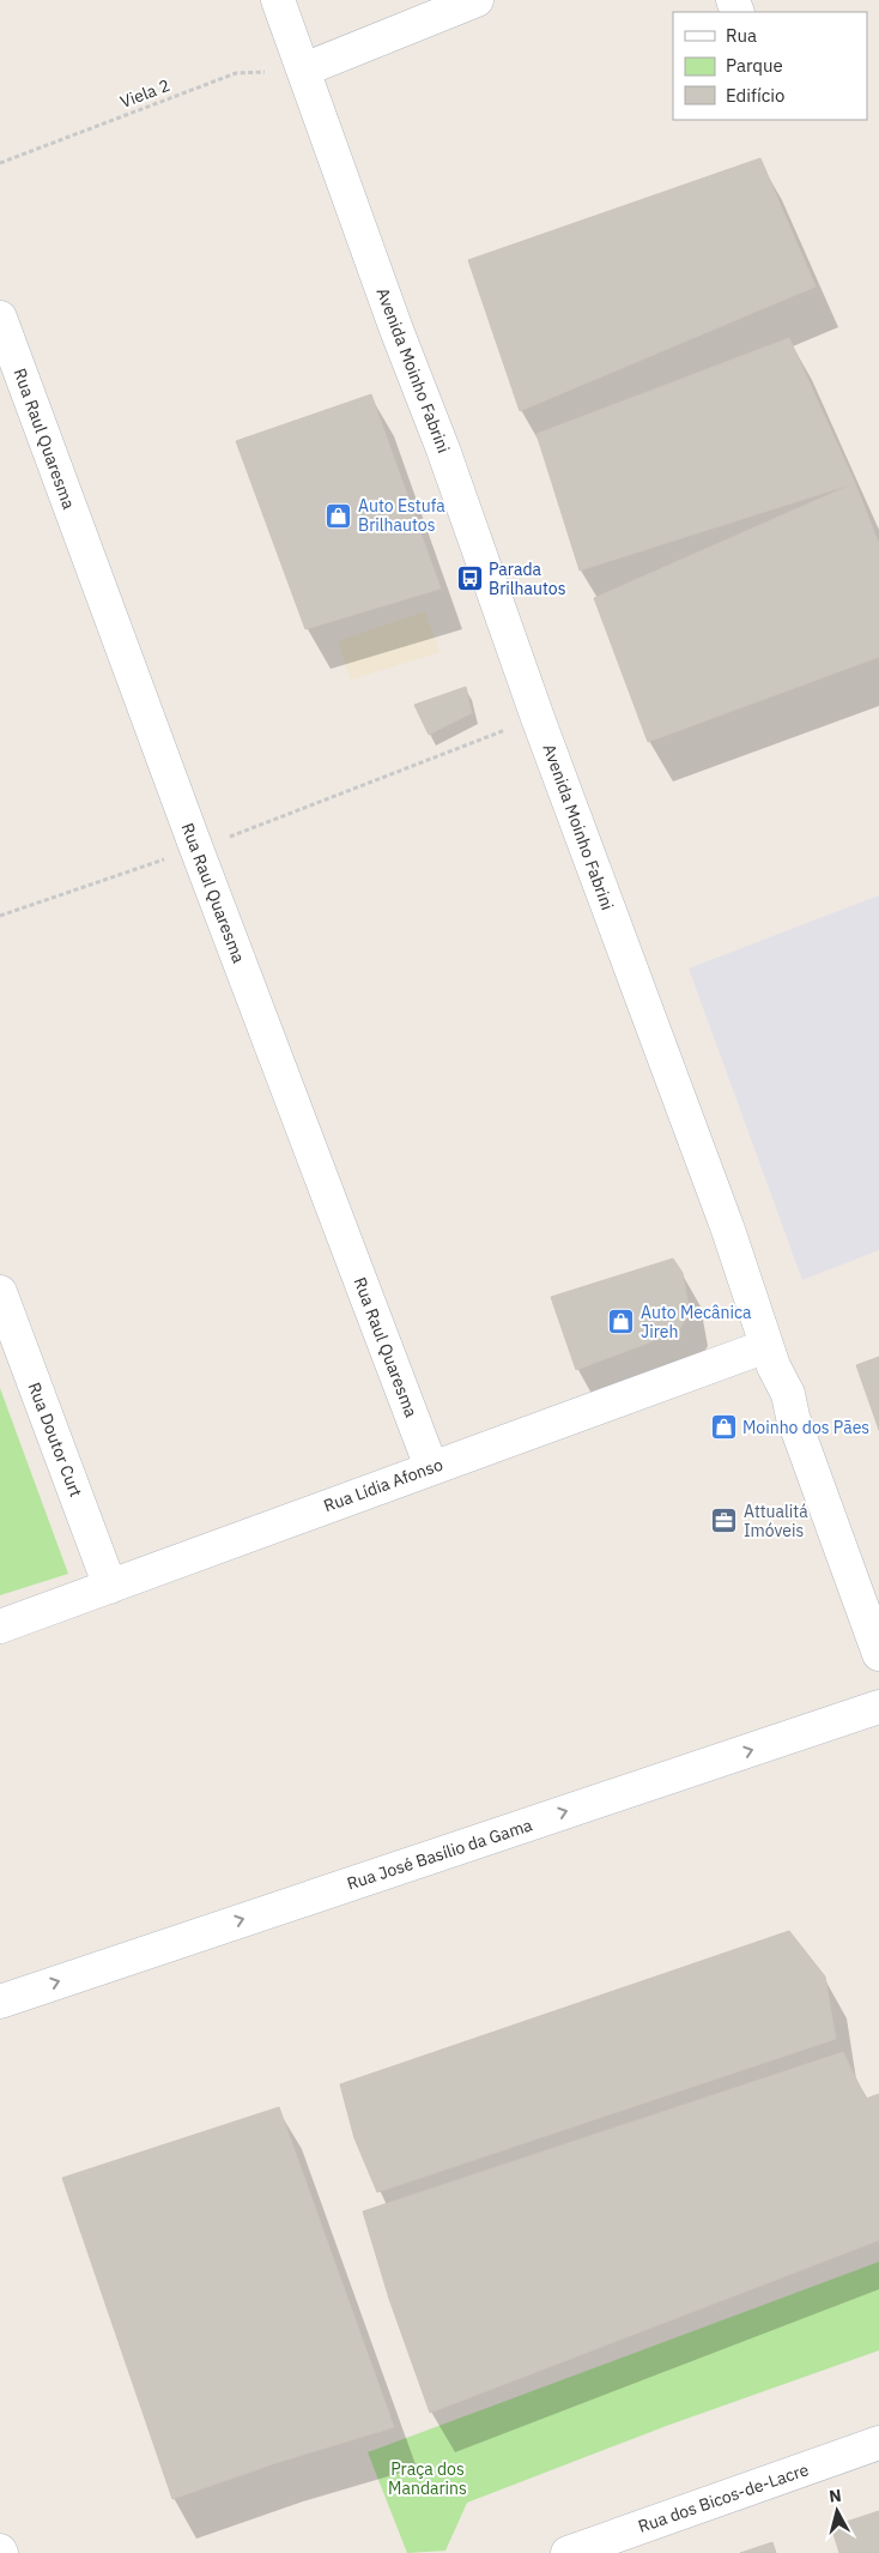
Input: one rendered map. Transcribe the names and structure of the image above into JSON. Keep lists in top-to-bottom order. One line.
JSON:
{"streets":{"street":["Avenida Moinho Fabrini","Rua Raul Quaresma","Rua Doutor Curt","Rua Lídia Afonso","Rua José Basílio da Gama","Rua dos Bicos-de-Lacre"],"path":["Viela 2"]},"crossings":[["Viela 2","Avenida Moinho Fabrini"],["Avenida Moinho Fabrini","Rua Lídia Afonso"],["Rua Raul Quaresma","Rua Lídia Afonso"],["Rua Doutor Curt","Rua Lídia Afonso"]],"one_way":["Rua José Basílio da Gama"],"parks":["Praça dos Mandarins"],"places":{"shop":["Auto Estufa Brilhautos","Auto Mecânica Jireh","Moinho dos Pães"],"bus stop":["Parada Brilhautos"],"office":["Attualitá Imóveis"]},"legend":["Rua","Parque","Edifício"],"north":"top"}
